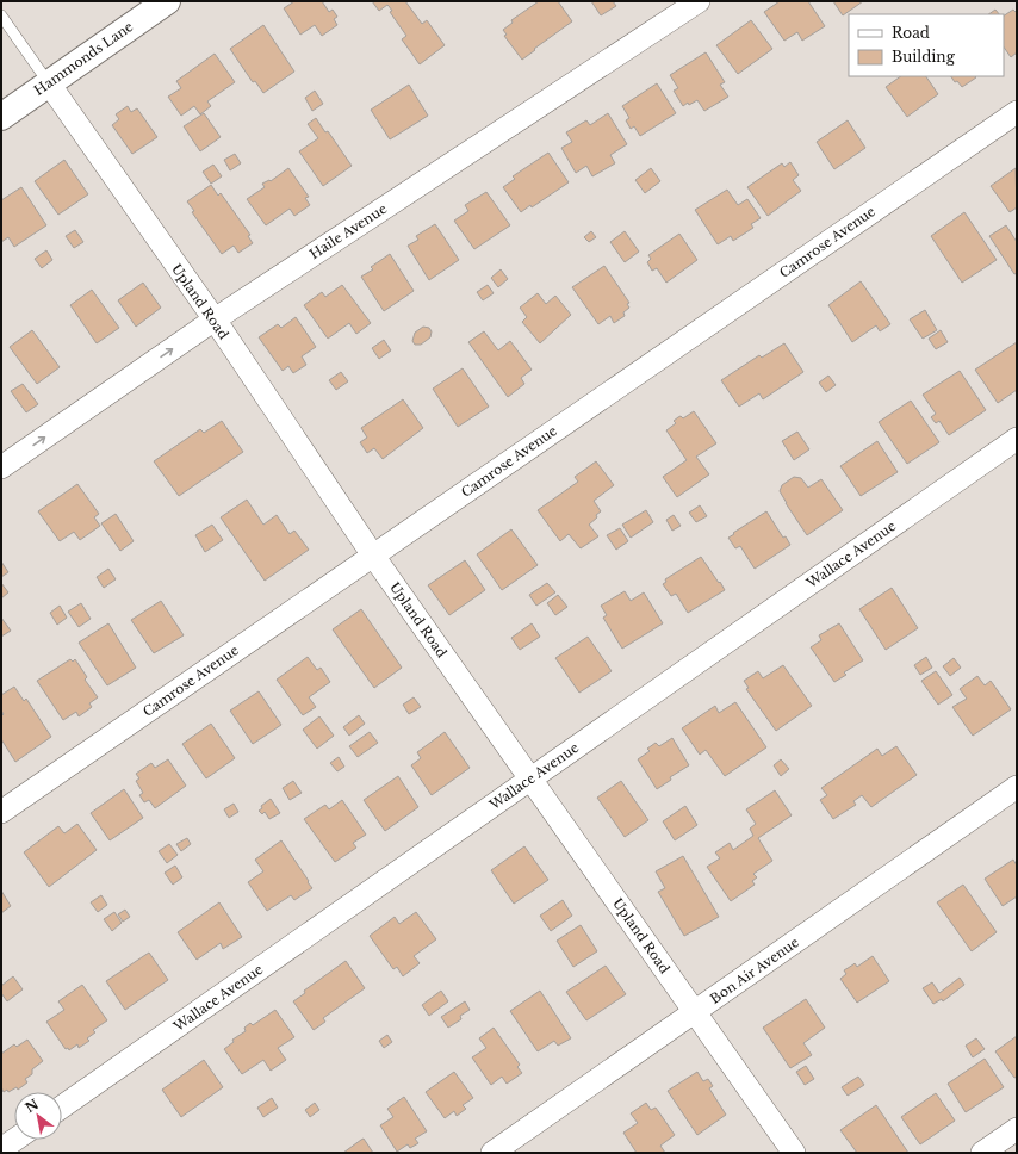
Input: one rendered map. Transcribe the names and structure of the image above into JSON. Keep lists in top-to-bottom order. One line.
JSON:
{"streets":{"street":["Hammonds Lane","Haile Avenue","Camrose Avenue","Upland Road","Wallace Avenue","Bon Air Avenue"]},"crossings":[["Hammonds Lane","Upland Road"],["Haile Avenue","Upland Road"],["Camrose Avenue","Upland Road"],["Upland Road","Wallace Avenue"],["Upland Road","Bon Air Avenue"]],"legend":["Road","Building"],"north":"top left"}
